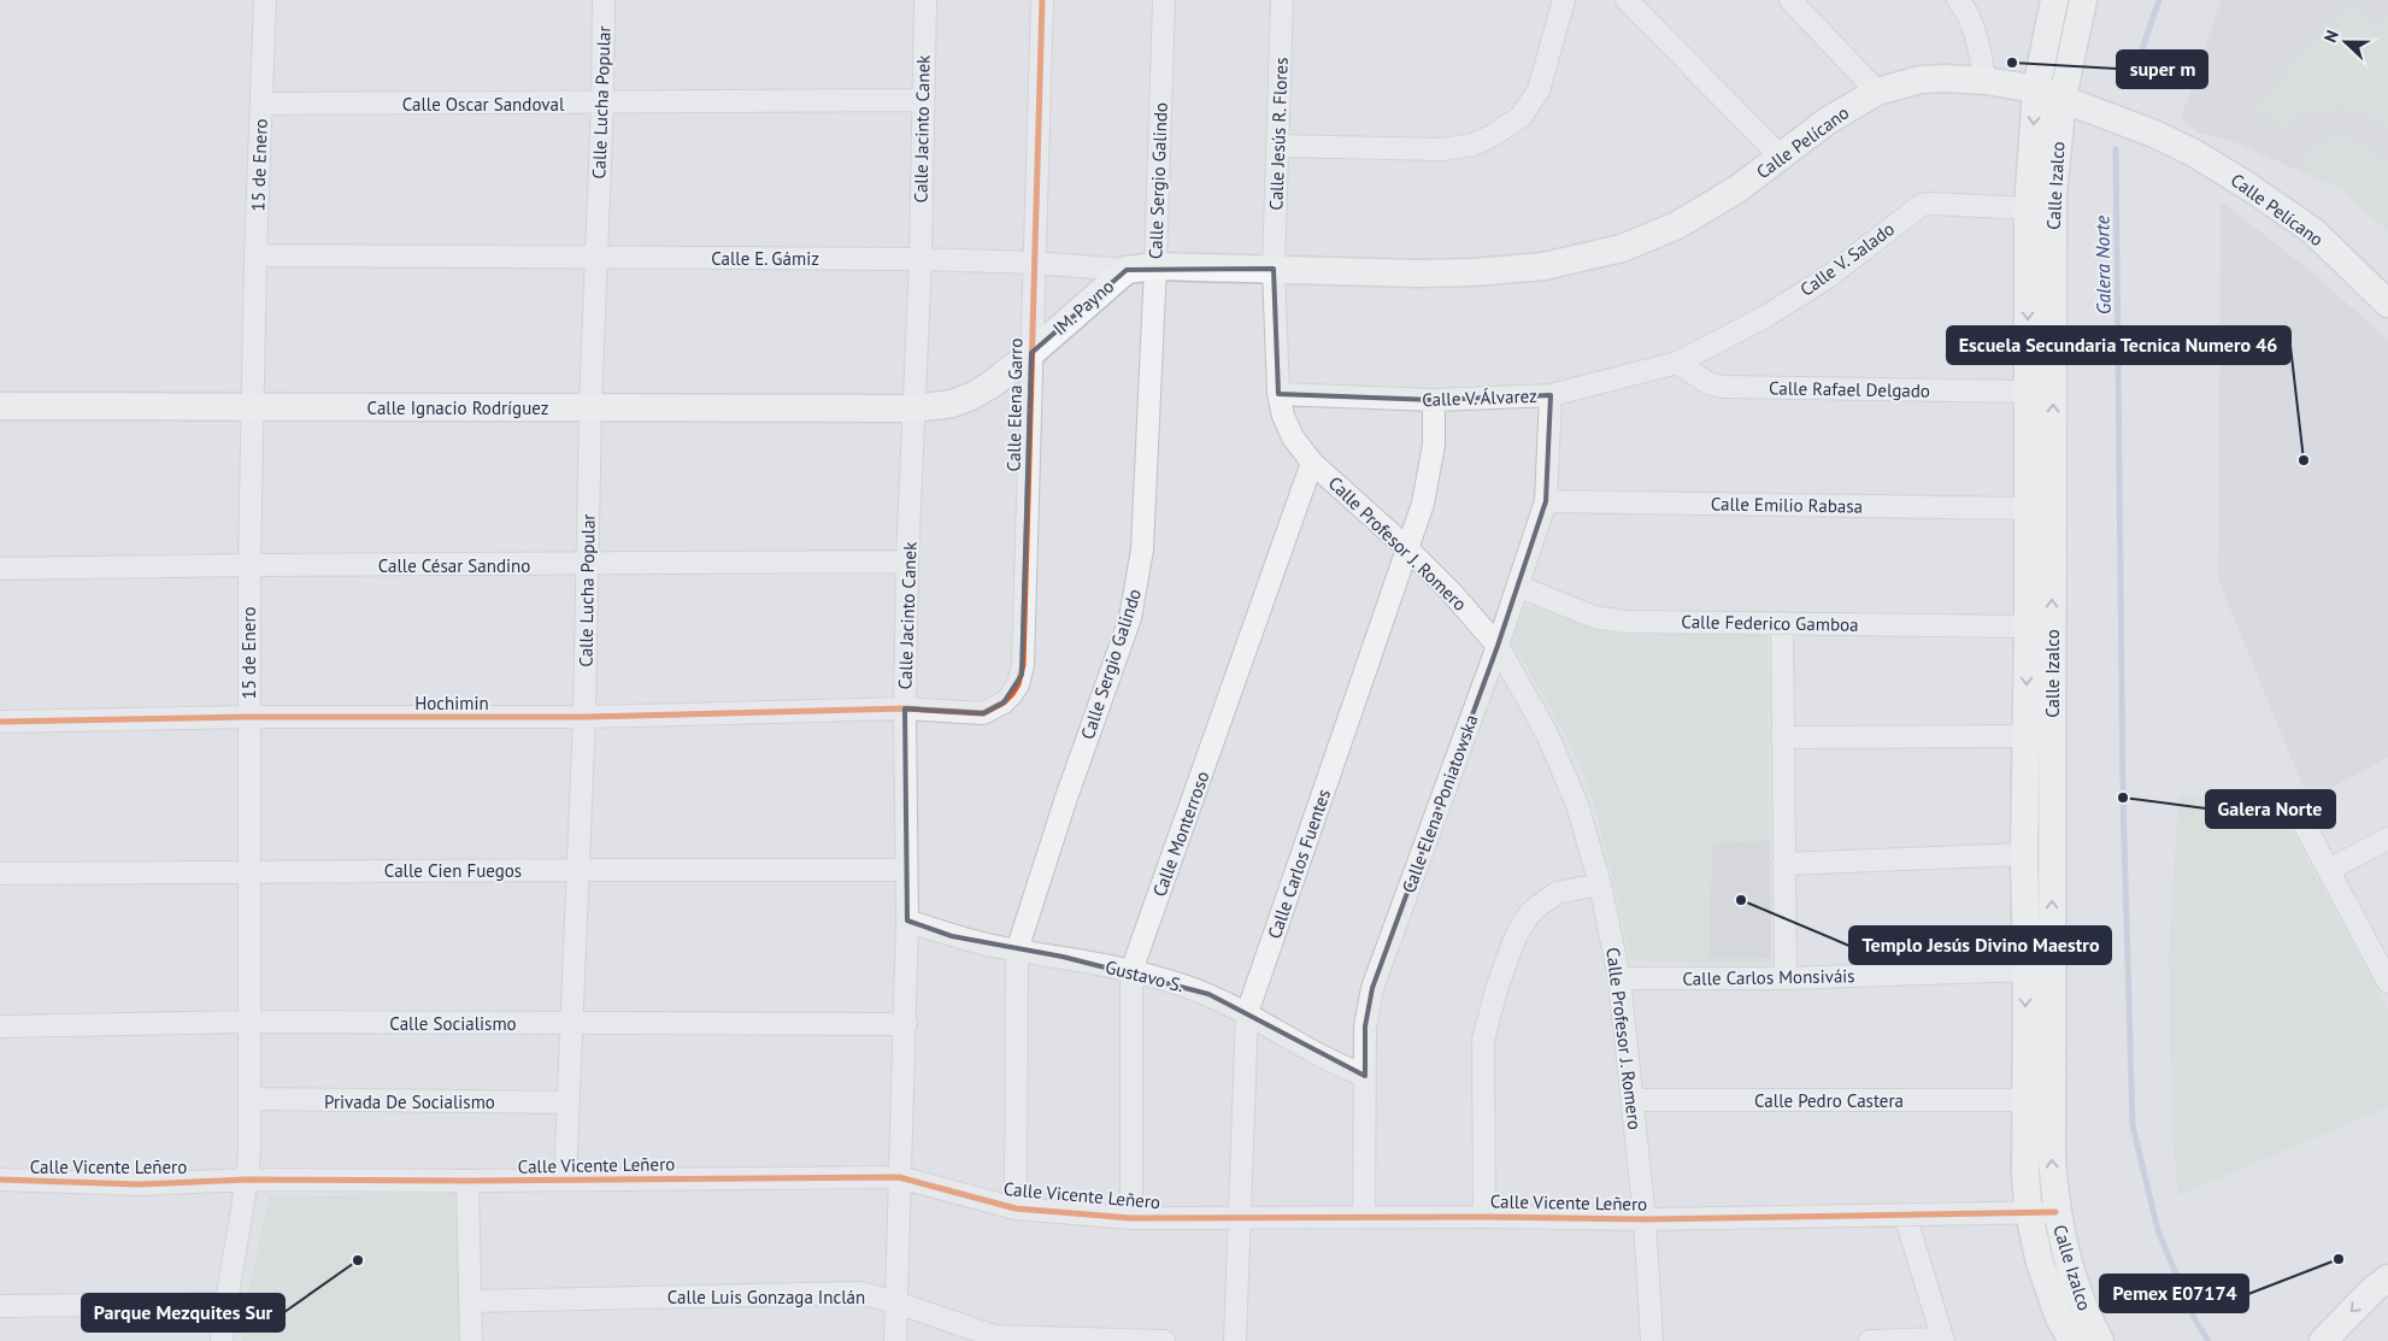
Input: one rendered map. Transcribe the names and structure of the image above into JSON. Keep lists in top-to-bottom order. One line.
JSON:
{"streets":{"main road":["Calle Pelícano","Calle Izalco","Calle E. Gámiz","IM. Payno","Calle Ignacio Rodríguez"],"street":["Calle Lucha Popular","Calle Oscar Sandoval","Calle Jacinto Canek","Calle Jesús R. Flores","15 de Enero","Calle Sergio Galindo","Calle V. Salado","Calle Rafael Delgado","Calle V. Álvarez","Calle Elena Garro","Calle Emilio Rabasa","Calle Profesor J. Romero","Calle César Sandino","Calle Federico Gamboa","Hochimin","Calle Elena Poniatowska","Calle Monterroso","Calle Carlos Fuentes","Calle Cien Fuegos","Gustavo S.","Calle Carlos Monsiváis","Calle Socialismo","Calle Pedro Castera","Privada De Socialismo","Calle Vicente Leñero","Calle Luis Gonzaga Inclán"]},"crossings":[["Calle Lucha Popular","Calle Oscar Sandoval"],["Calle Lucha Popular","Calle E. Gámiz"],["Calle Lucha Popular","Calle Ignacio Rodríguez"],["Calle Lucha Popular","Calle César Sandino"],["Calle Lucha Popular","Hochimin"],["Calle Lucha Popular","Calle Cien Fuegos"],["Calle Lucha Popular","Calle Socialismo"],["Calle Lucha Popular","Privada De Socialismo"],["Calle Lucha Popular","Calle Vicente Leñero"],["Calle Oscar Sandoval","Calle Jacinto Canek"],["Calle Oscar Sandoval","15 de Enero"],["Calle Jacinto Canek","Calle E. Gámiz"],["Calle Jacinto Canek","IM. Payno"],["Calle Jacinto Canek","Calle Elena Garro"],["Calle Jacinto Canek","Calle Ignacio Rodríguez"],["Calle Jacinto Canek","Calle César Sandino"],["Calle Jacinto Canek","Hochimin"],["Calle Jacinto Canek","Calle Cien Fuegos"],["Calle Jacinto Canek","Gustavo S."],["Calle Jacinto Canek","Calle Socialismo"],["Calle Jacinto Canek","Calle Vicente Leñero"],["Calle Jacinto Canek","Calle Luis Gonzaga Inclán"],["Calle Jesús R. Flores","Calle Pelícano"],["Calle Jesús R. Flores","Calle E. Gámiz"],["Calle Jesús R. Flores","Calle Profesor J. Romero"],["Calle Pelícano","Calle Izalco"],["Calle Pelícano","Calle E. Gámiz"],["Calle Pelícano","Calle Profesor J. Romero"],["15 de Enero","Calle E. Gámiz"],["15 de Enero","Calle Ignacio Rodríguez"],["15 de Enero","Calle César Sandino"],["15 de Enero","Hochimin"],["15 de Enero","Calle Cien Fuegos"],["15 de Enero","Calle Socialismo"],["15 de Enero","Privada De Socialismo"],["15 de Enero","Calle Vicente Leñero"],["Calle Sergio Galindo","Calle E. Gámiz"],["Calle Sergio Galindo","Gustavo S."],["Calle Sergio Galindo","Calle Vicente Leñero"],["Calle Izalco","Calle V. Salado"],["Calle Izalco","Calle Rafael Delgado"],["Calle Izalco","Calle Emilio Rabasa"],["Calle Izalco","Calle Federico Gamboa"],["Calle Izalco","Calle Carlos Monsiváis"],["Calle Izalco","Calle Pedro Castera"],["Calle Izalco","Calle Vicente Leñero"],["Calle E. Gámiz","IM. Payno"],["Calle E. Gámiz","Calle Elena Garro"],["Calle E. Gámiz","Calle Profesor J. Romero"],["Calle V. Salado","Calle Rafael Delgado"],["Calle V. Salado","Calle V. Álvarez"],["IM. Payno","Calle Elena Garro"],["IM. Payno","Calle Ignacio Rodríguez"],["Calle Rafael Delgado","Calle V. Álvarez"],["Calle V. Álvarez","Calle Profesor J. Romero"],["Calle V. Álvarez","Calle Elena Poniatowska"],["Calle V. Álvarez","Calle Carlos Fuentes"],["Calle Elena Garro","Hochimin"],["Calle Emilio Rabasa","Calle Elena Poniatowska"],["Calle Profesor J. Romero","Calle Elena Poniatowska"],["Calle Profesor J. Romero","Calle Monterroso"],["Calle Profesor J. Romero","Calle Carlos Fuentes"],["Calle Profesor J. Romero","Calle Carlos Monsiváis"],["Calle Profesor J. Romero","Calle Pedro Castera"],["Calle Profesor J. Romero","Calle Vicente Leñero"],["Calle Federico Gamboa","Calle Elena Poniatowska"],["Calle Elena Poniatowska","Gustavo S."],["Calle Elena Poniatowska","Calle Vicente Leñero"],["Calle Monterroso","Gustavo S."],["Calle Monterroso","Calle Vicente Leñero"],["Calle Carlos Fuentes","Gustavo S."],["Calle Carlos Fuentes","Calle Vicente Leñero"]],"water":["Galera Norte"],"places":["super m","Escuela Secundaria Tecnica Numero 46","Galera Norte","Templo Jesús Divino Maestro","Pemex E07174","Parque Mezquites Sur"],"north":"left"}
